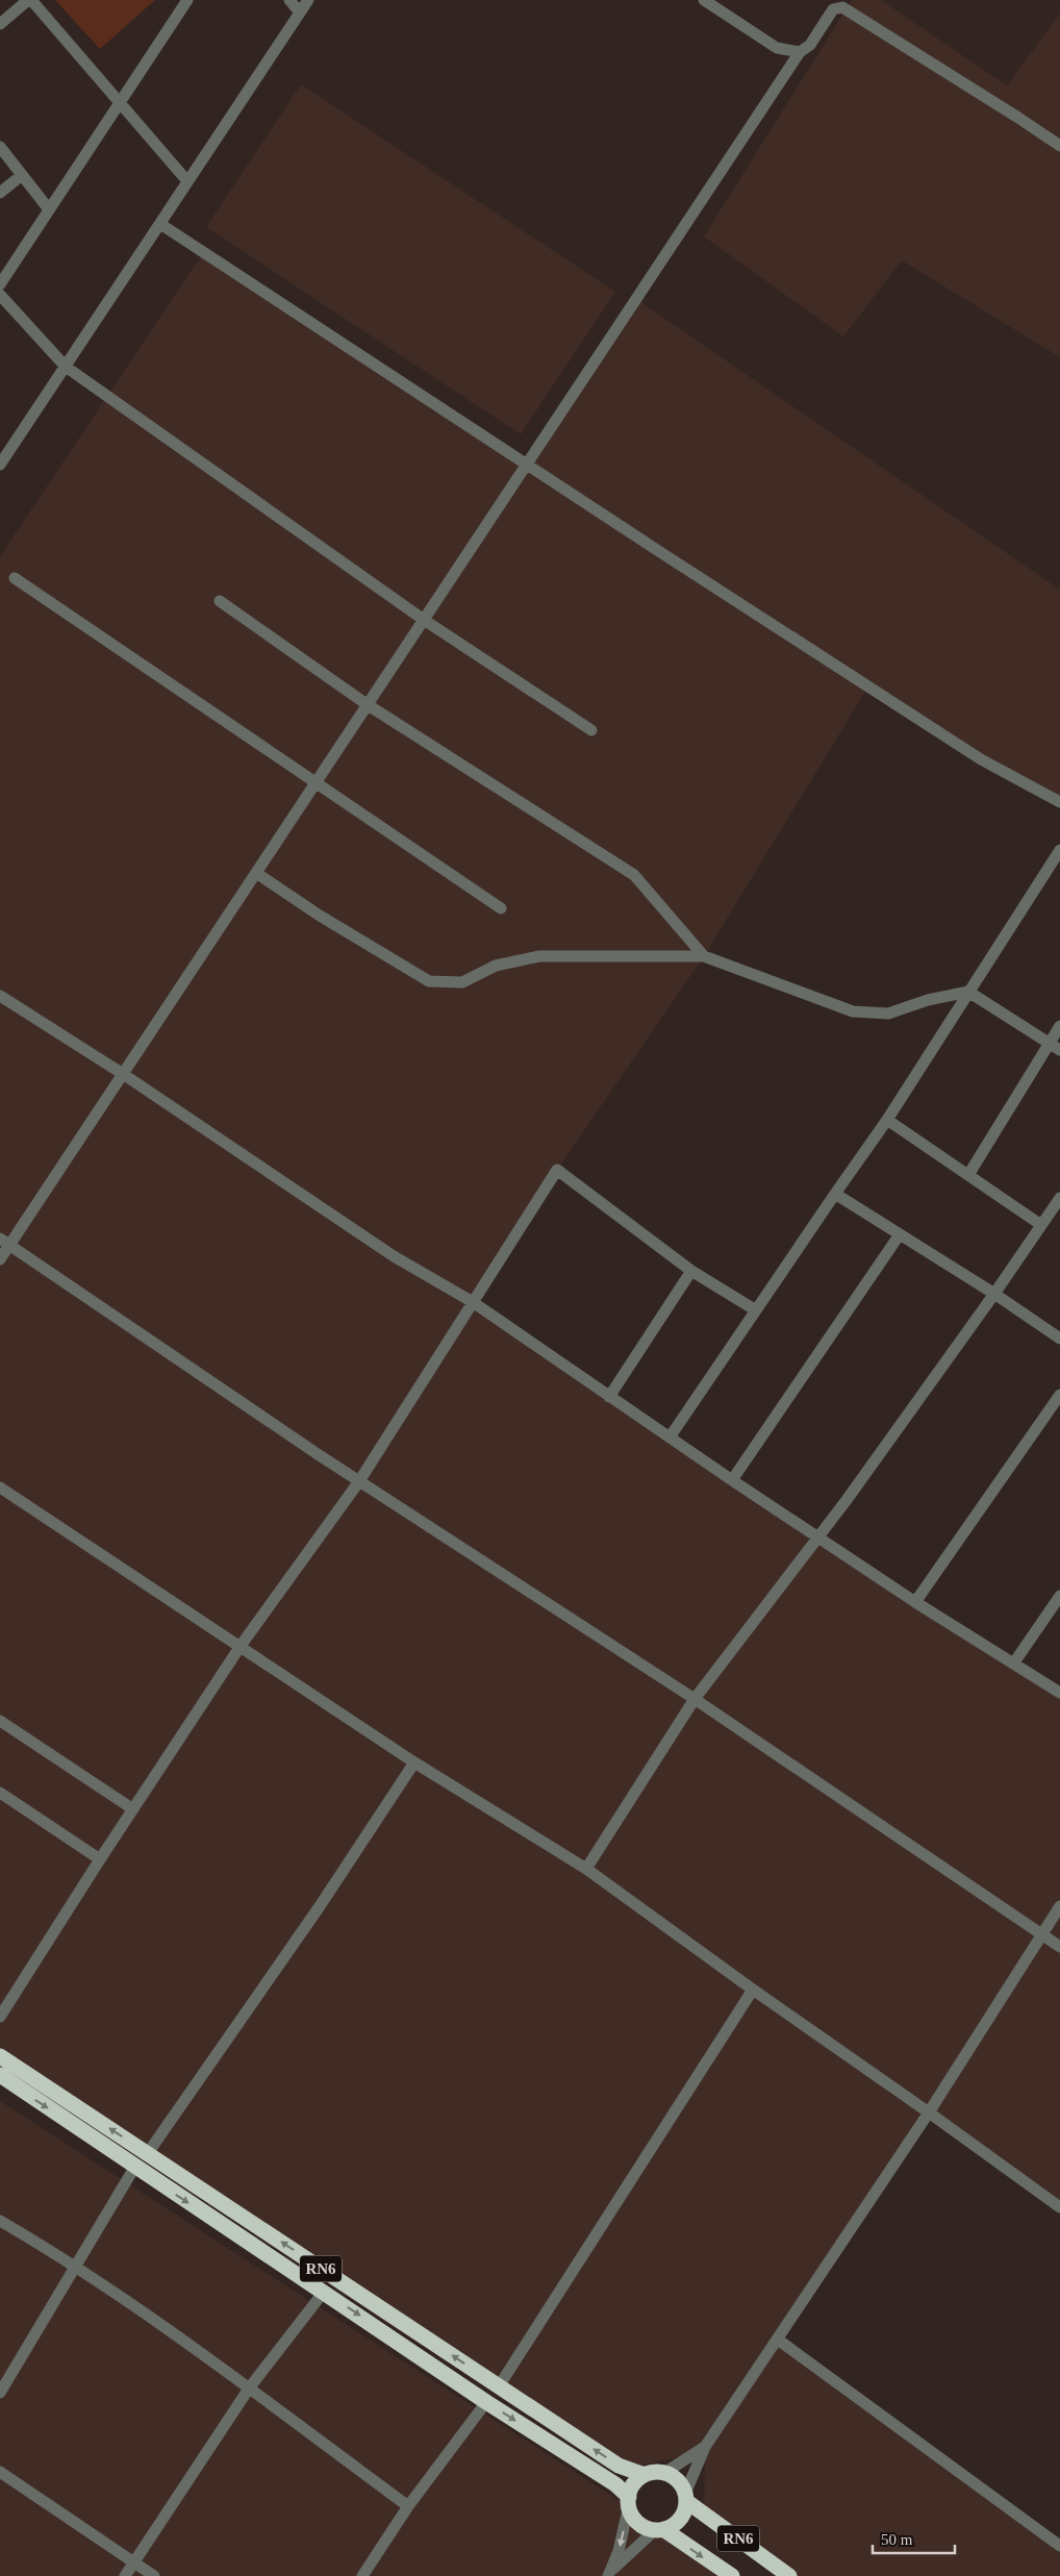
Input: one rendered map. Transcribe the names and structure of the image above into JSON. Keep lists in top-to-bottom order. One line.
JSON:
{"streets":{"highway":["RN6"]},"scale_bar":"50 m"}
